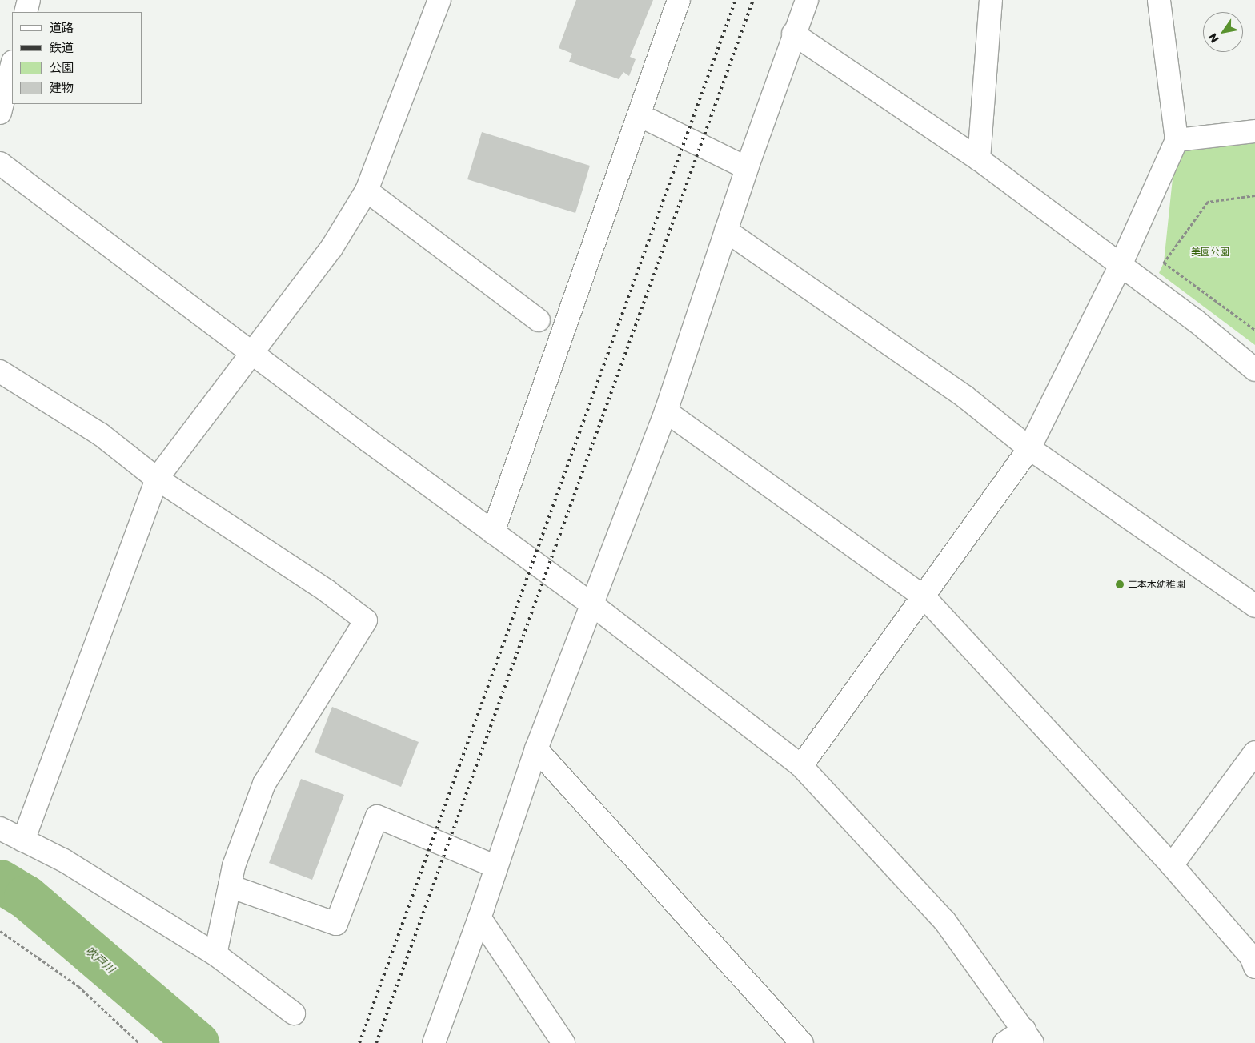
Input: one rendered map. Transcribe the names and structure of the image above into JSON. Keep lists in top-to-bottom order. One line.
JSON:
{"water":["吹戸川"],"parks":["美園公園"],"places":["二本木幼稚園"],"legend":["道路","鉄道","公園","建物"],"north":"bottom left"}
